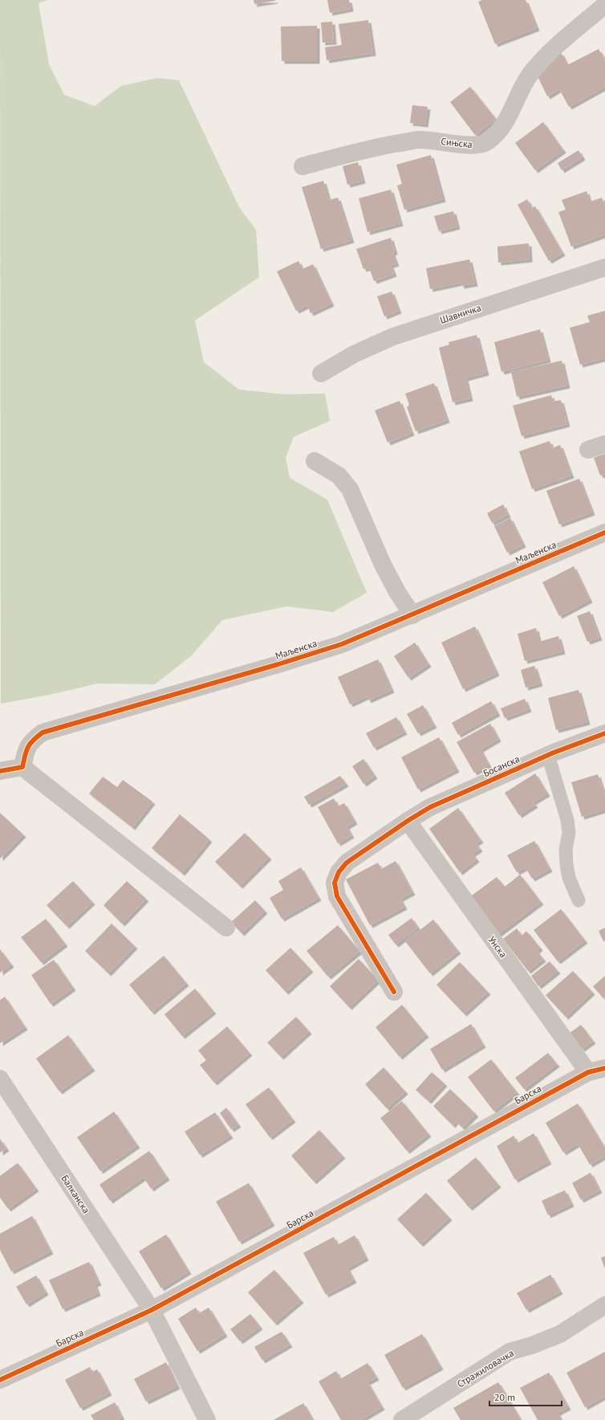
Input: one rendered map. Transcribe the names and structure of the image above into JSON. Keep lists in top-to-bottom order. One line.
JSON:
{"streets":{"street":["Сињска","Шавничка","Маљенска","Босанска","Унска","Барска","Балканска","Стражиловачка"]},"crossings":[["Босанска","Унска"],["Унска","Барска"],["Барска","Балканска"]],"scale_bar":"20 m"}
